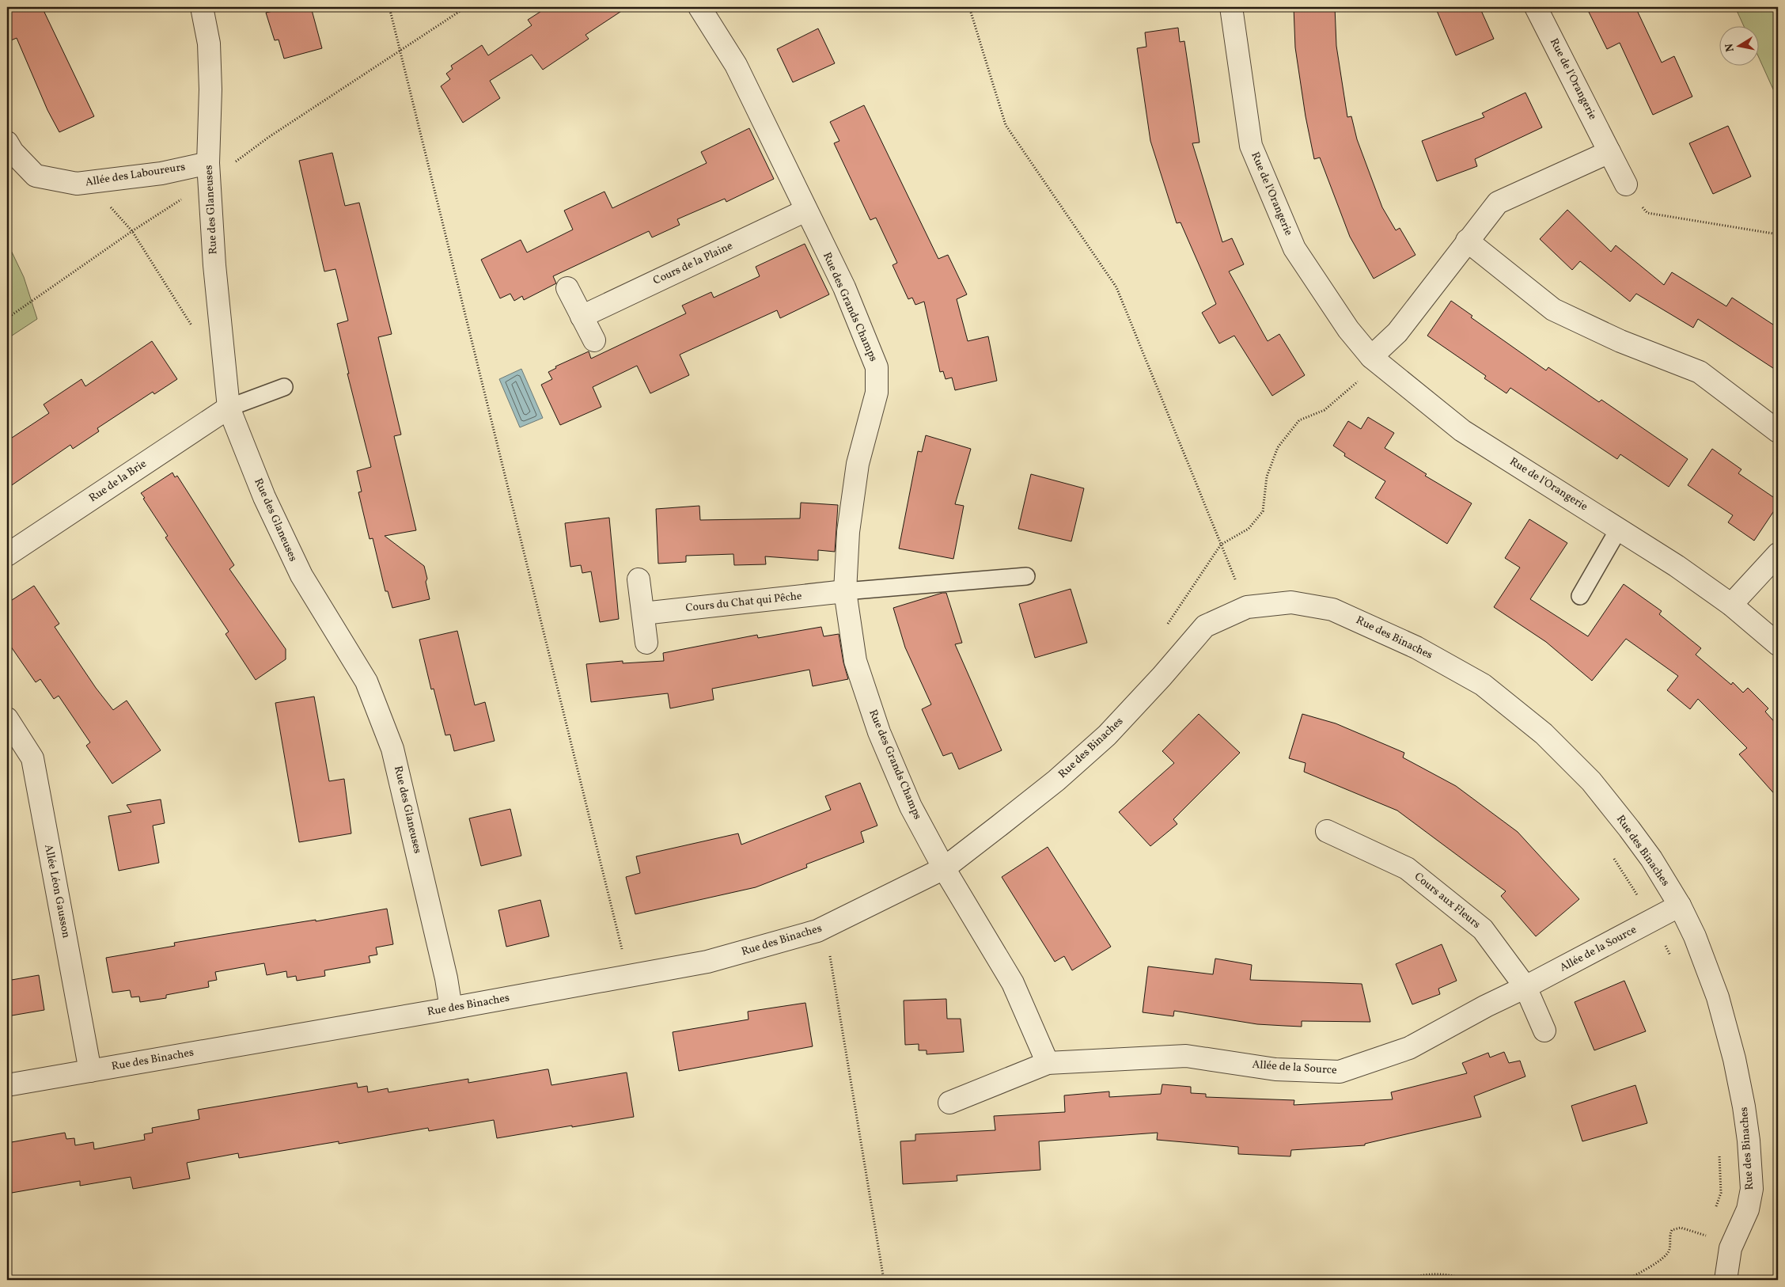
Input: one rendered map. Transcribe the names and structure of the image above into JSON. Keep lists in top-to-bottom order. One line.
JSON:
{"streets":{"street":["Rue de l'Orangerie","Allée des Laboureurs","Rue des Glaneuses","Cours de la Plaine","Rue des Grands Champs","Rue de la Brie","Cours du Chat qui Pêche","Rue des Binaches","Allée Léon Gausson","Cours aux Fleurs","Allée de la Source"]},"crossings":[["Allée des Laboureurs","Rue des Glaneuses"],["Rue des Glaneuses","Rue de la Brie"],["Rue des Glaneuses","Rue des Binaches"],["Cours de la Plaine","Rue des Grands Champs"],["Rue des Grands Champs","Cours du Chat qui Pêche"],["Rue des Grands Champs","Rue des Binaches"],["Rue des Grands Champs","Allée de la Source"],["Rue des Binaches","Allée Léon Gausson"],["Rue des Binaches","Allée de la Source"],["Cours aux Fleurs","Allée de la Source"]],"north":"left"}
